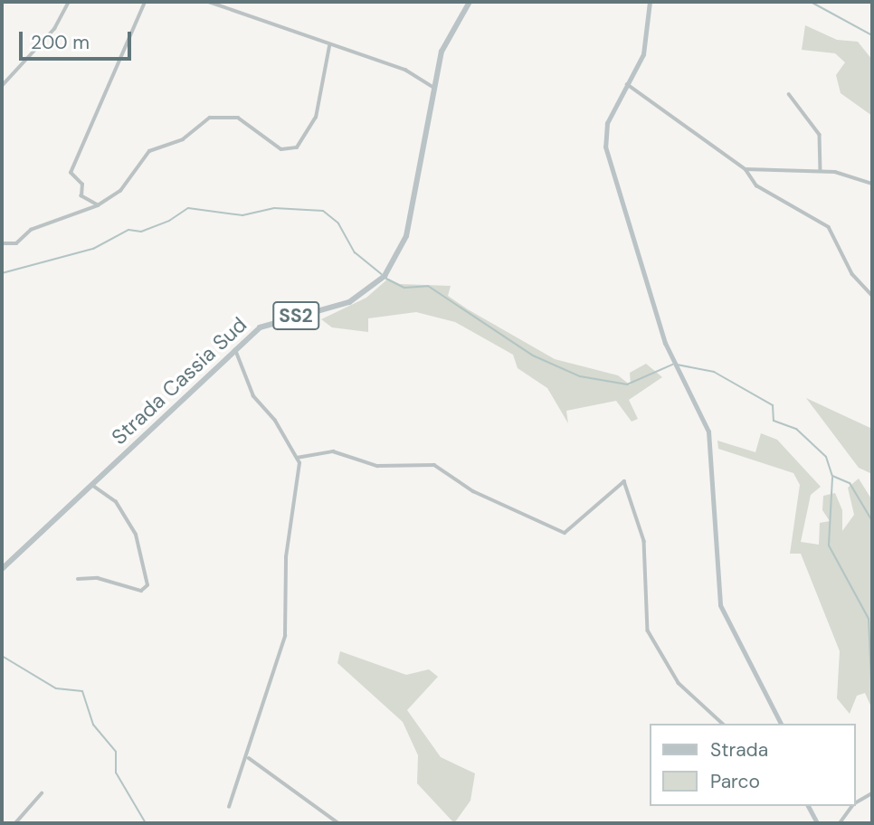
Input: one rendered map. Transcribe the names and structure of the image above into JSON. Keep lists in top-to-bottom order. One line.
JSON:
{"streets":{"main road":["SS2","Strada Cassia Sud"]},"legend":["Strada","Parco"],"scale_bar":"200 m"}
